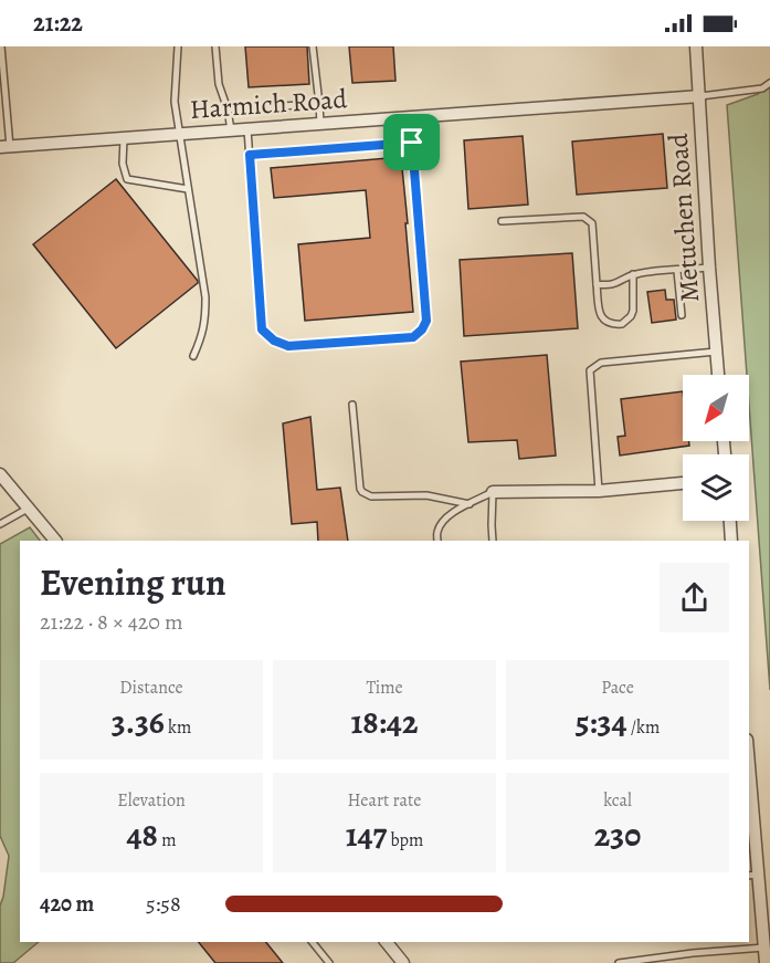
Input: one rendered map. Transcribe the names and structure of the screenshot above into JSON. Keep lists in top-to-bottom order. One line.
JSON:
{"streets":{"street":["Harmich Road","Metuchen Road"]},"crossings":[["Harmich Road","Metuchen Road"]],"north":"bottom left","page":{"status":"21:22","heading":["Evening run","21:22 · 8 × 420 m"],"stats":[["Distance","3.36 km"],["Time","18:42"],["Pace","5:34 /km"],["Elevation","48 m"],["Heart rate","147 bpm"],["kcal","230"]],"list":[{"name":"420 m","note":"5:58"}]}}
